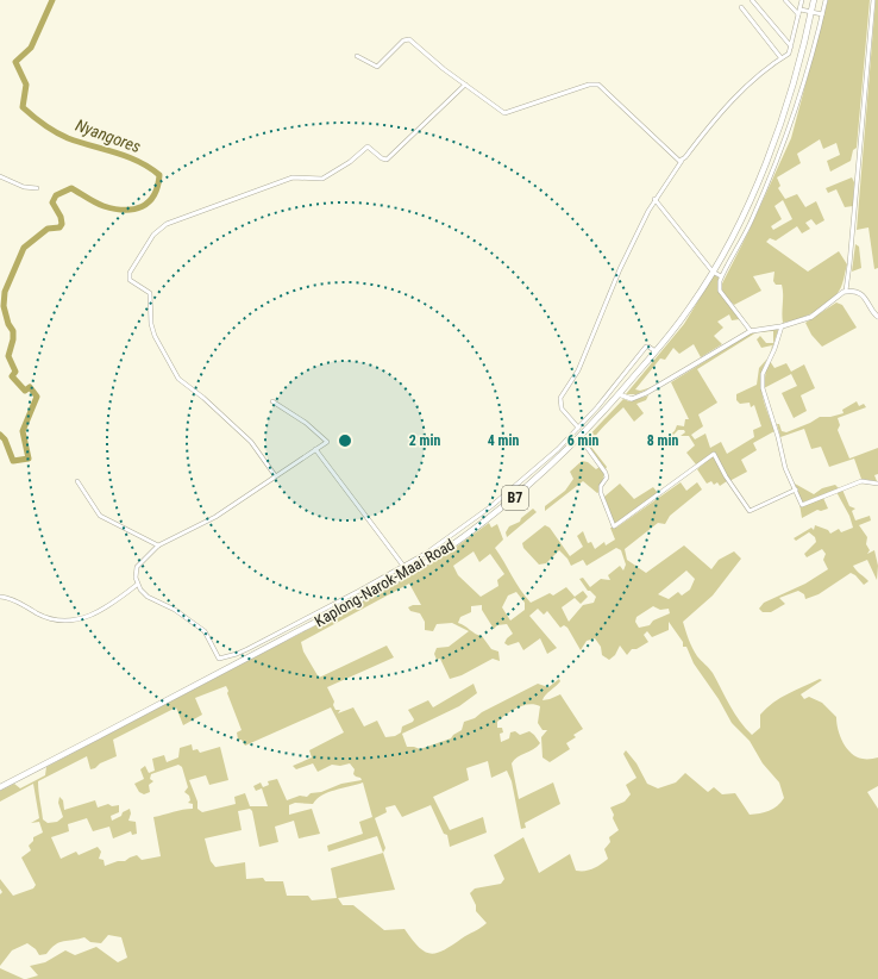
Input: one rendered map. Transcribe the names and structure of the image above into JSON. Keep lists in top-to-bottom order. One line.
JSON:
{"streets":{"highway":["B7","Kaplong-Narok-Maai Road"]},"water":["Nyangores"],"rings":["2 min","4 min","6 min","8 min"]}
